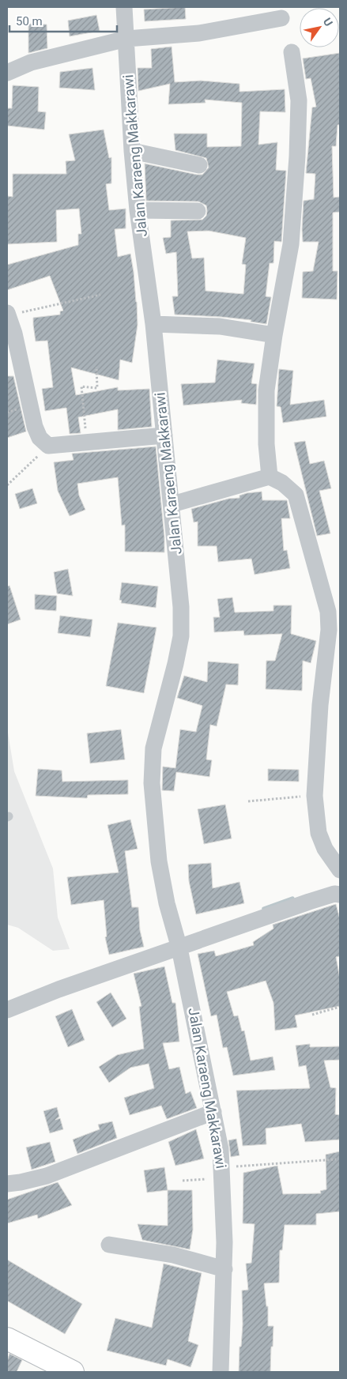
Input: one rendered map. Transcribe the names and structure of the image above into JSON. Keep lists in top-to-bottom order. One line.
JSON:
{"streets":{"street":["Jalan Karaeng Makkarawi"]},"scale_bar":"50 m","north":"top right"}
